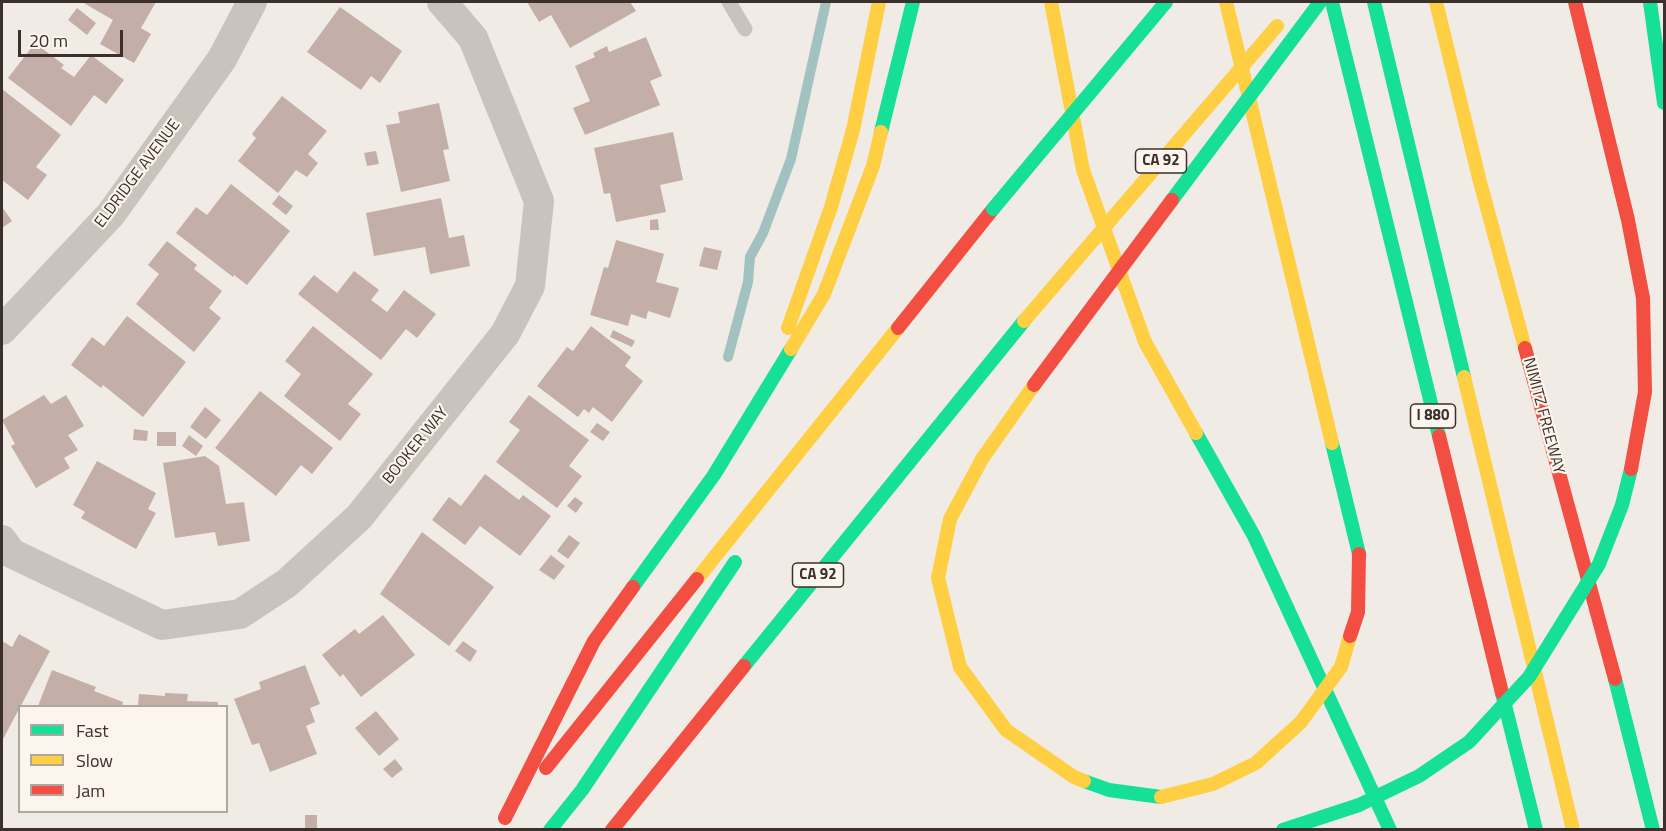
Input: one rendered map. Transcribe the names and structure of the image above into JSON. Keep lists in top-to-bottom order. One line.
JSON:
{"streets":{"highway":["CA 92","I 880","NIMITZ FREEWAY"],"street":["ELDRIDGE AVENUE","BOOKER WAY"]},"legend":["Fast","Slow","Jam"],"scale_bar":"20 m"}
